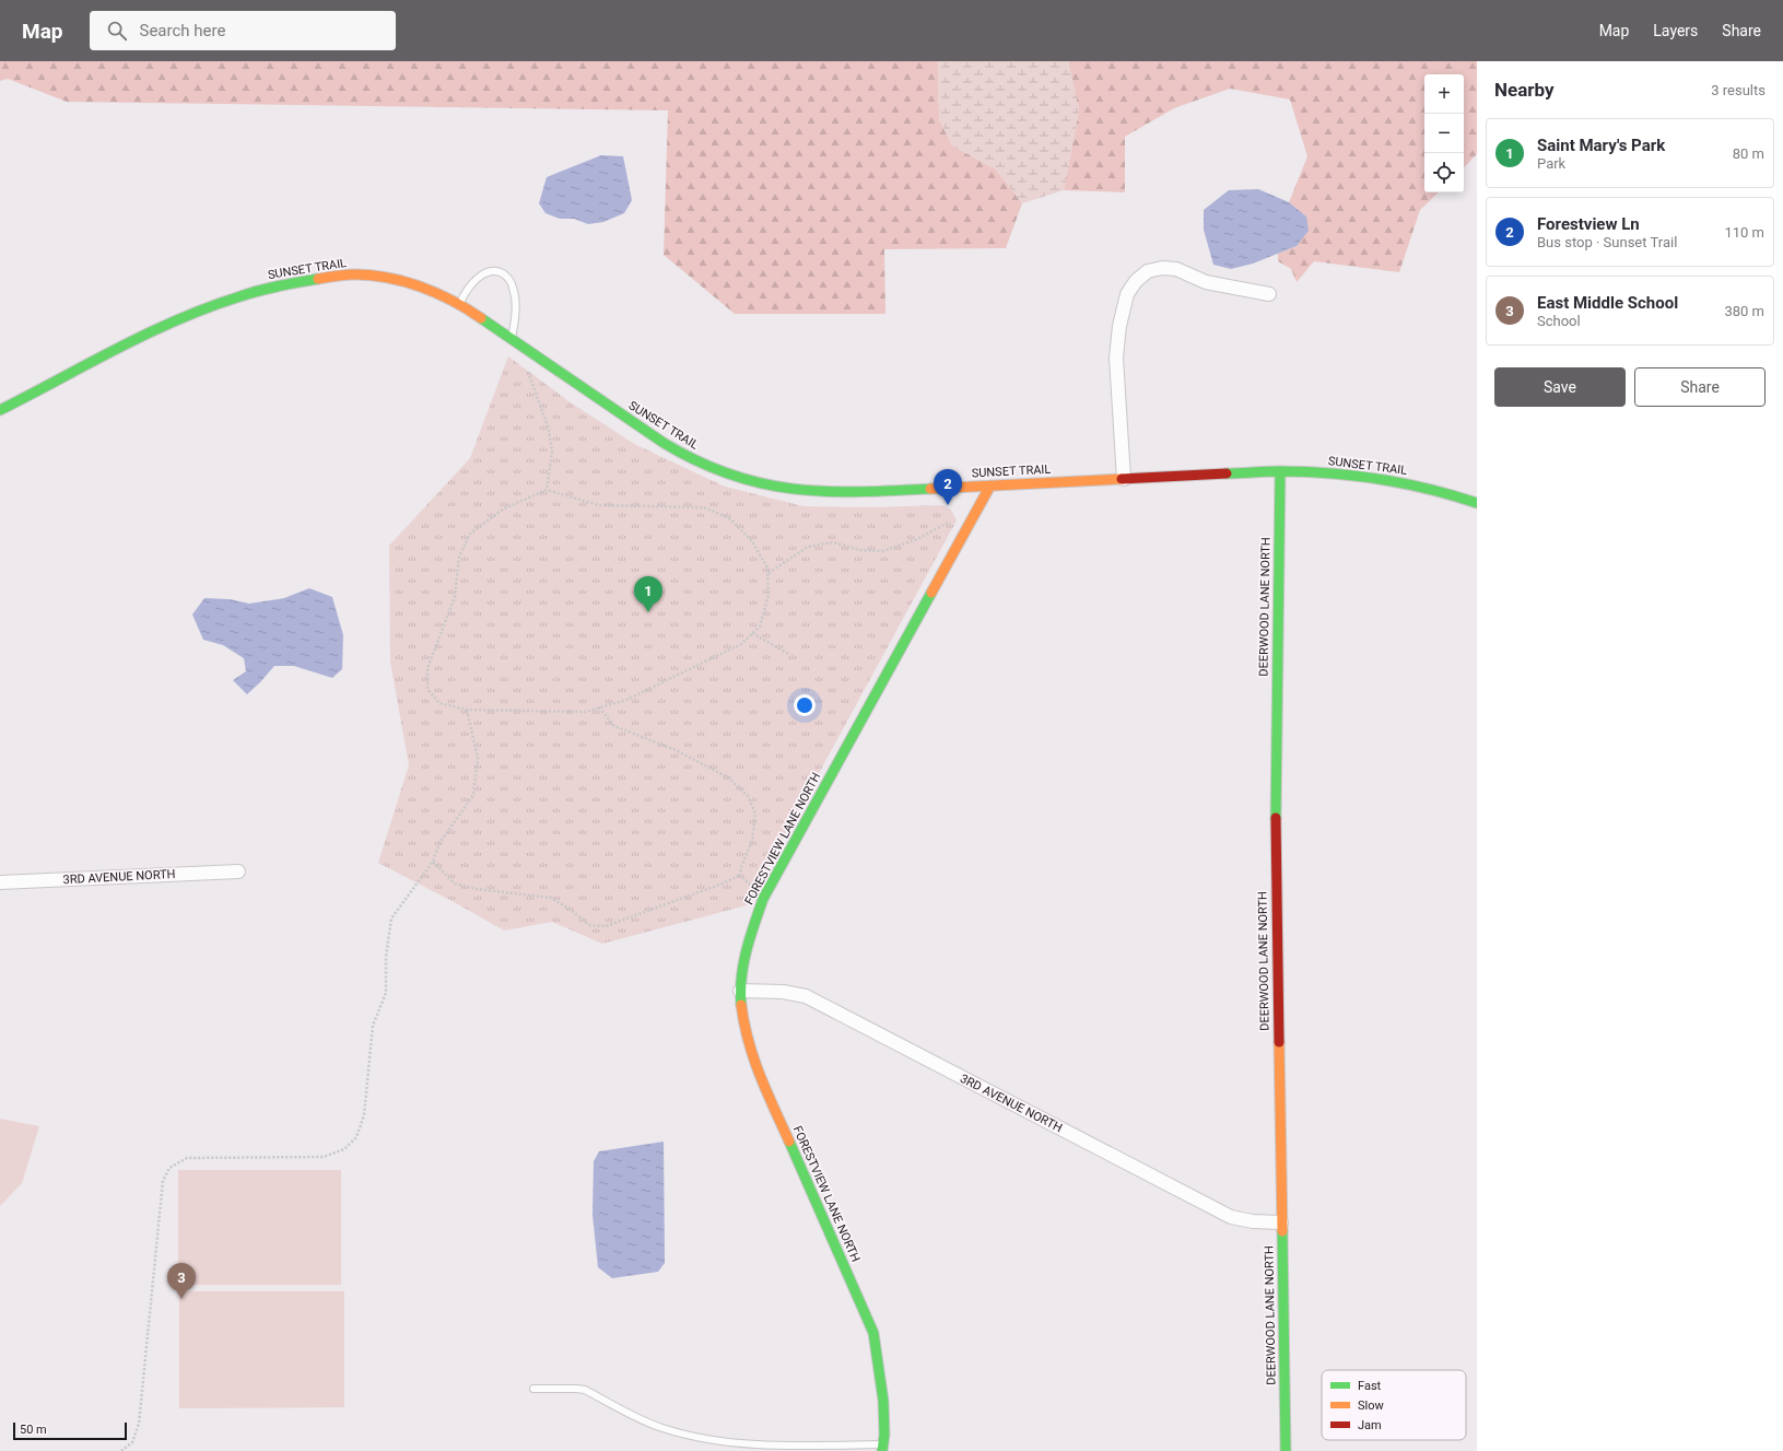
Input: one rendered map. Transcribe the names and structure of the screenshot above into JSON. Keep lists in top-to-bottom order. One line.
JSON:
{"streets":{"street":["SUNSET TRAIL","DEERWOOD LANE NORTH","FORESTVIEW LANE NORTH","3RD AVENUE NORTH"]},"crossings":[["SUNSET TRAIL","DEERWOOD LANE NORTH"],["SUNSET TRAIL","FORESTVIEW LANE NORTH"],["DEERWOOD LANE NORTH","3RD AVENUE NORTH"],["FORESTVIEW LANE NORTH","3RD AVENUE NORTH"]],"legend":["Fast","Slow","Jam"],"scale_bar":"50 m","page":{"header":"Map","search":"Search here","nav":["Map","Layers","Share"],"heading":["Nearby","3 results"],"map_buttons":["+","−"],"list":[{"mark":"1","name":"Saint Mary's Park","note":"Park","value":"80 m"},{"mark":"2","name":"Forestview Ln","note":"Bus stop · Sunset Trail","value":"110 m"},{"mark":"3","name":"East Middle School","note":"School","value":"380 m"}],"buttons":["Save","Share"],"pins":["2","1","3"],"scale":"50 m"}}
